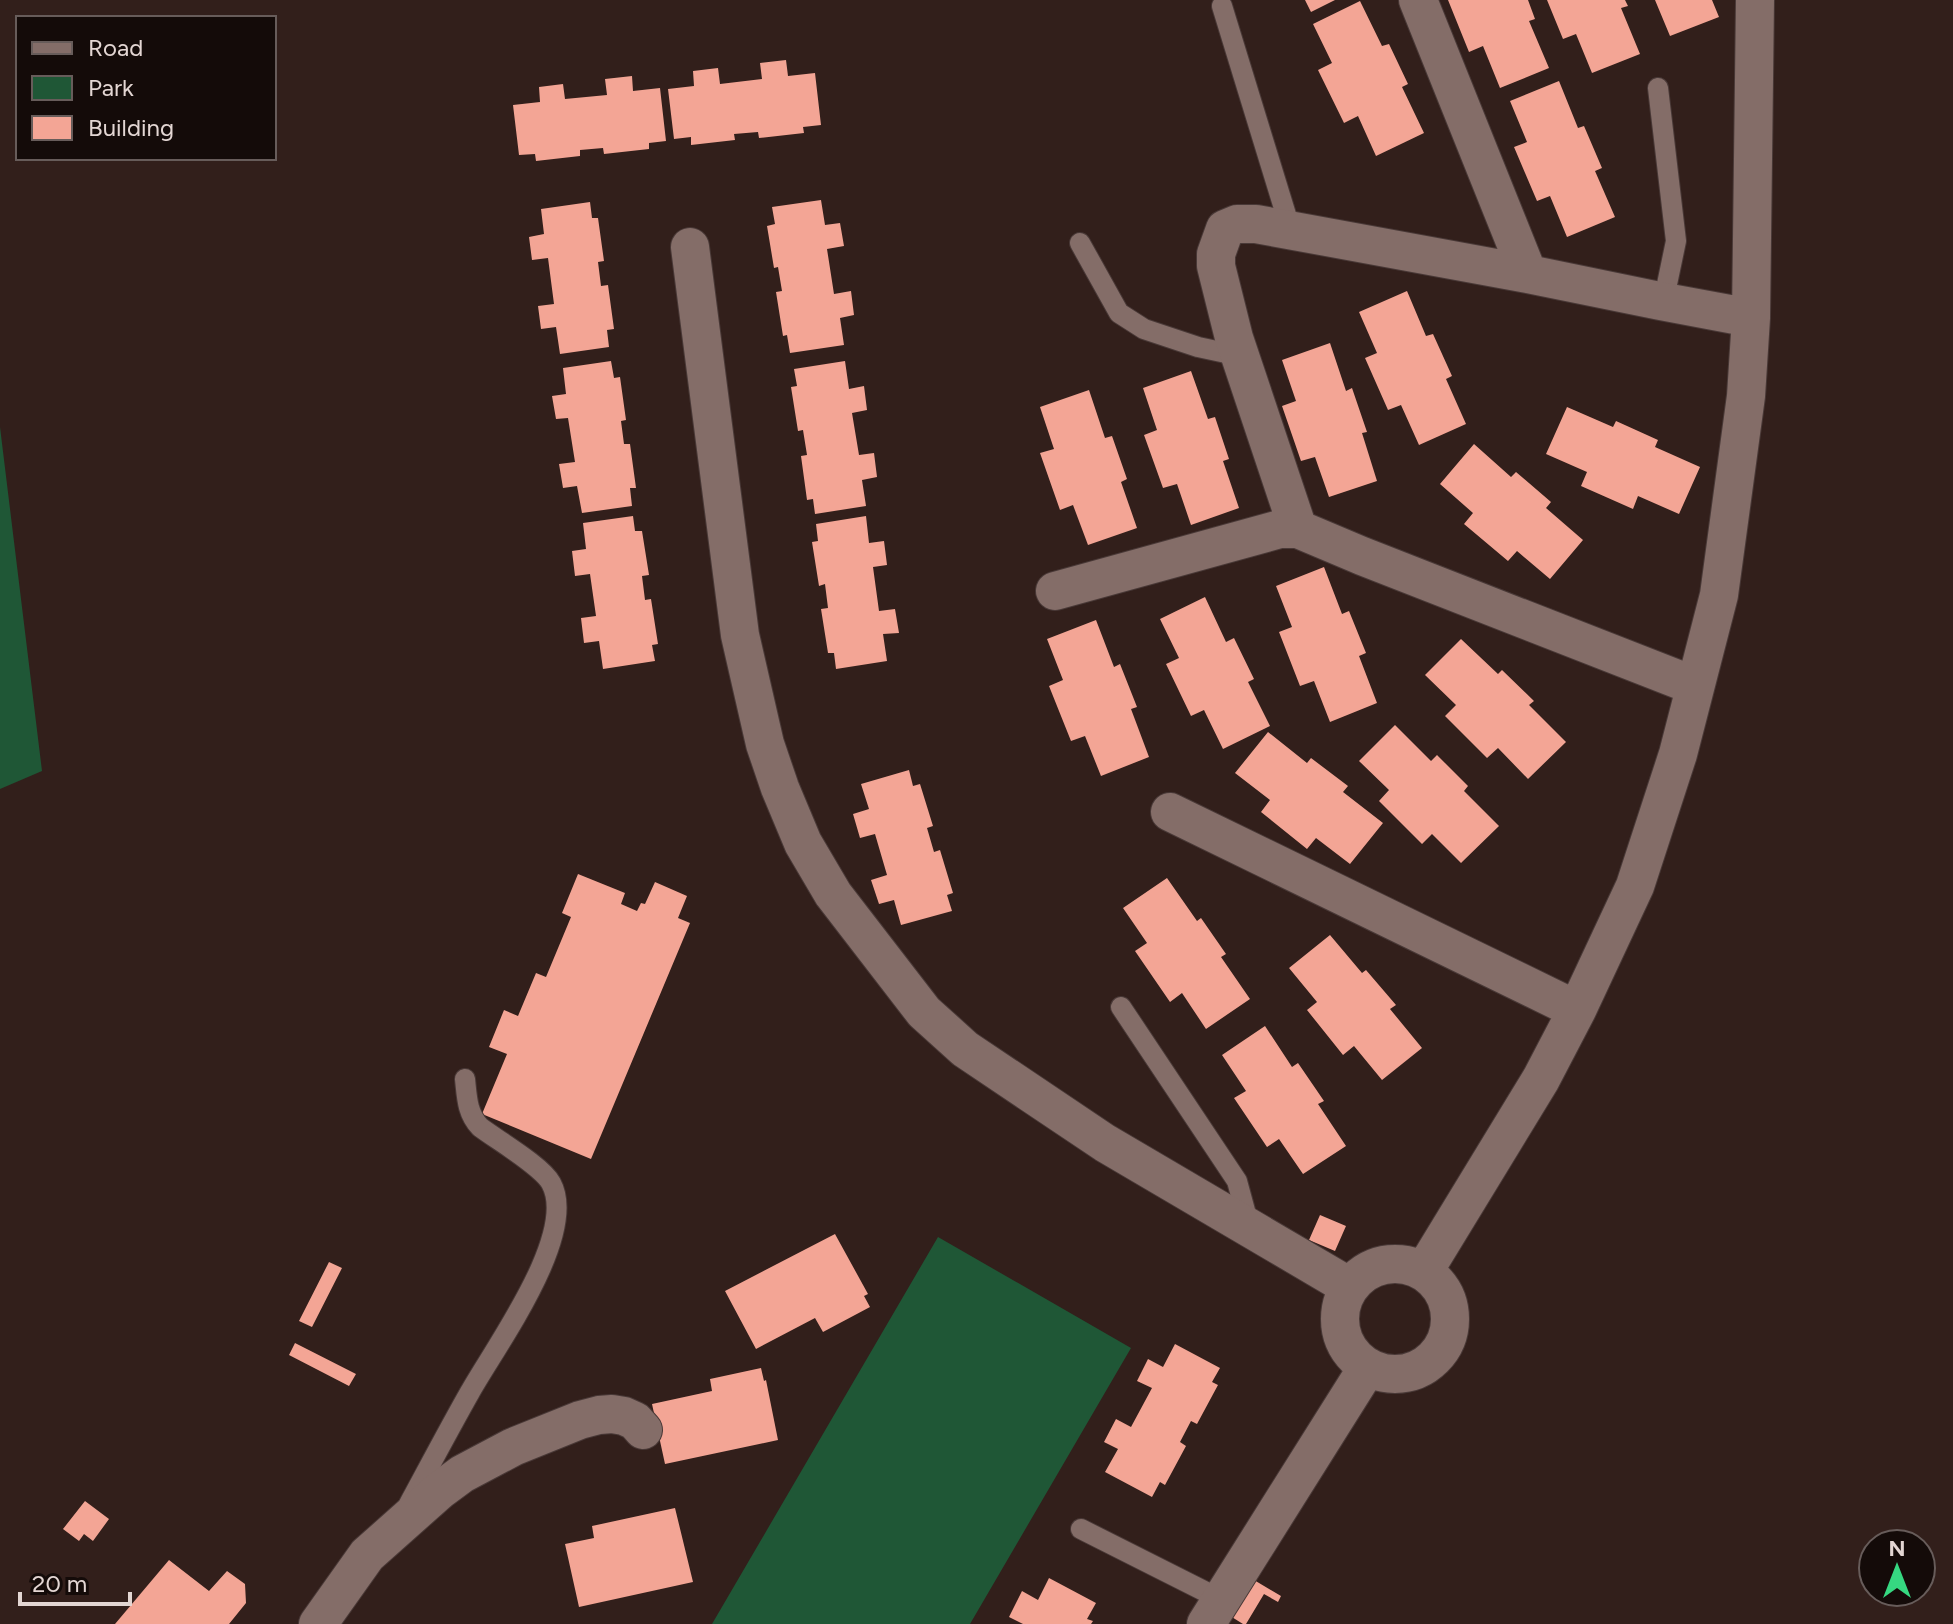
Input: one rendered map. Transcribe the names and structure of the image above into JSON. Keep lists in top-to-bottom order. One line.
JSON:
{"legend":["Road","Park","Building"],"scale_bar":"20 m","north":"top"}
